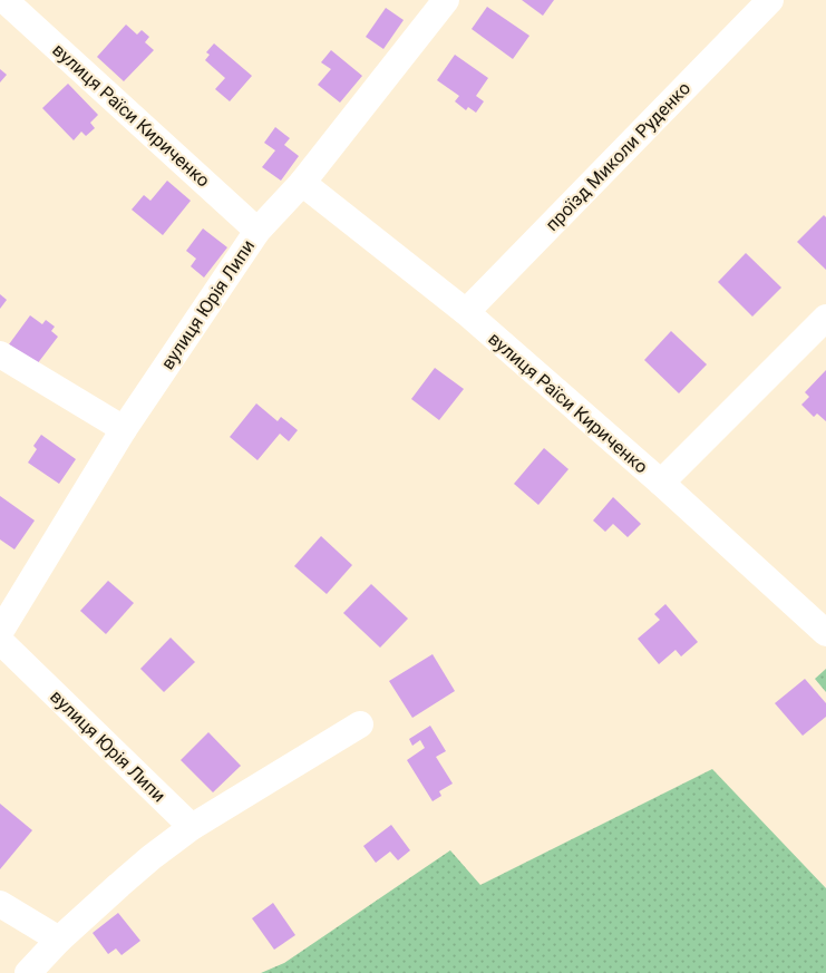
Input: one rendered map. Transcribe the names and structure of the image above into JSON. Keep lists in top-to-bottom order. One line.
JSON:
{"streets":{"street":["вулиця Раїси Кириченко","проїзд Миколи Руденко","вулиця Юрія Липи"]},"crossings":[["вулиця Раїси Кириченко","проїзд Миколи Руденко"],["вулиця Раїси Кириченко","вулиця Юрія Липи"]]}
